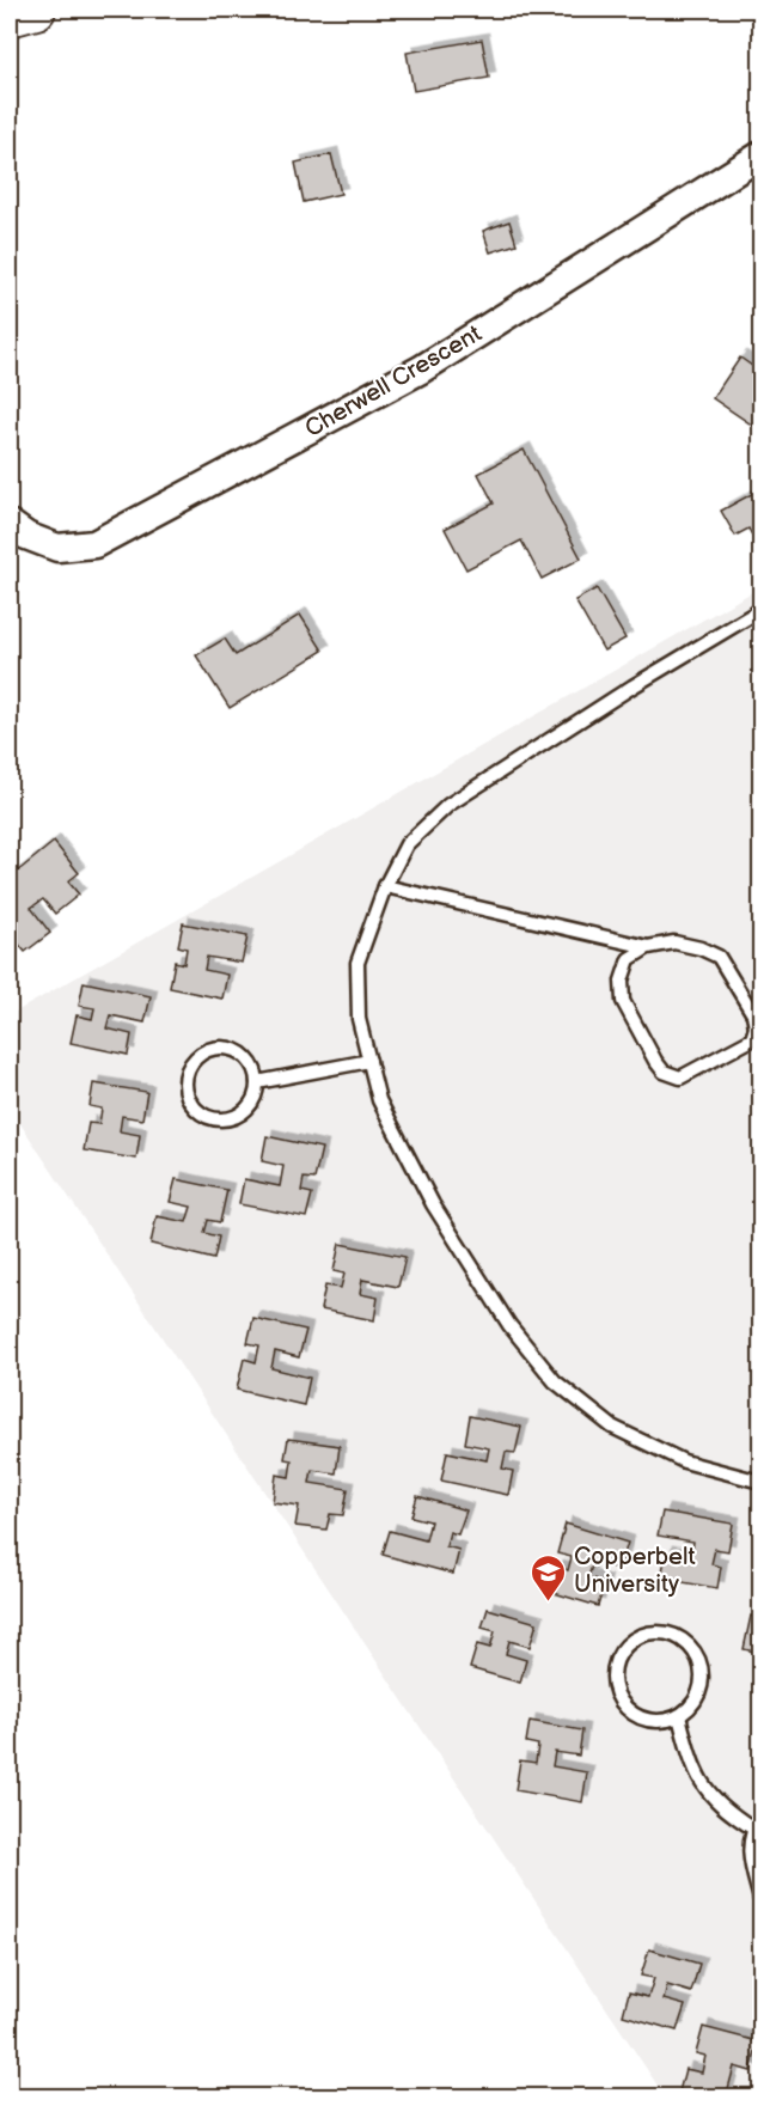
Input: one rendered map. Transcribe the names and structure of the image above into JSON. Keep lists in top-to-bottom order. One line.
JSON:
{"streets":{"street":["Cherwell Crescent"]},"places":{"school or university":["Copperbelt University"]}}
